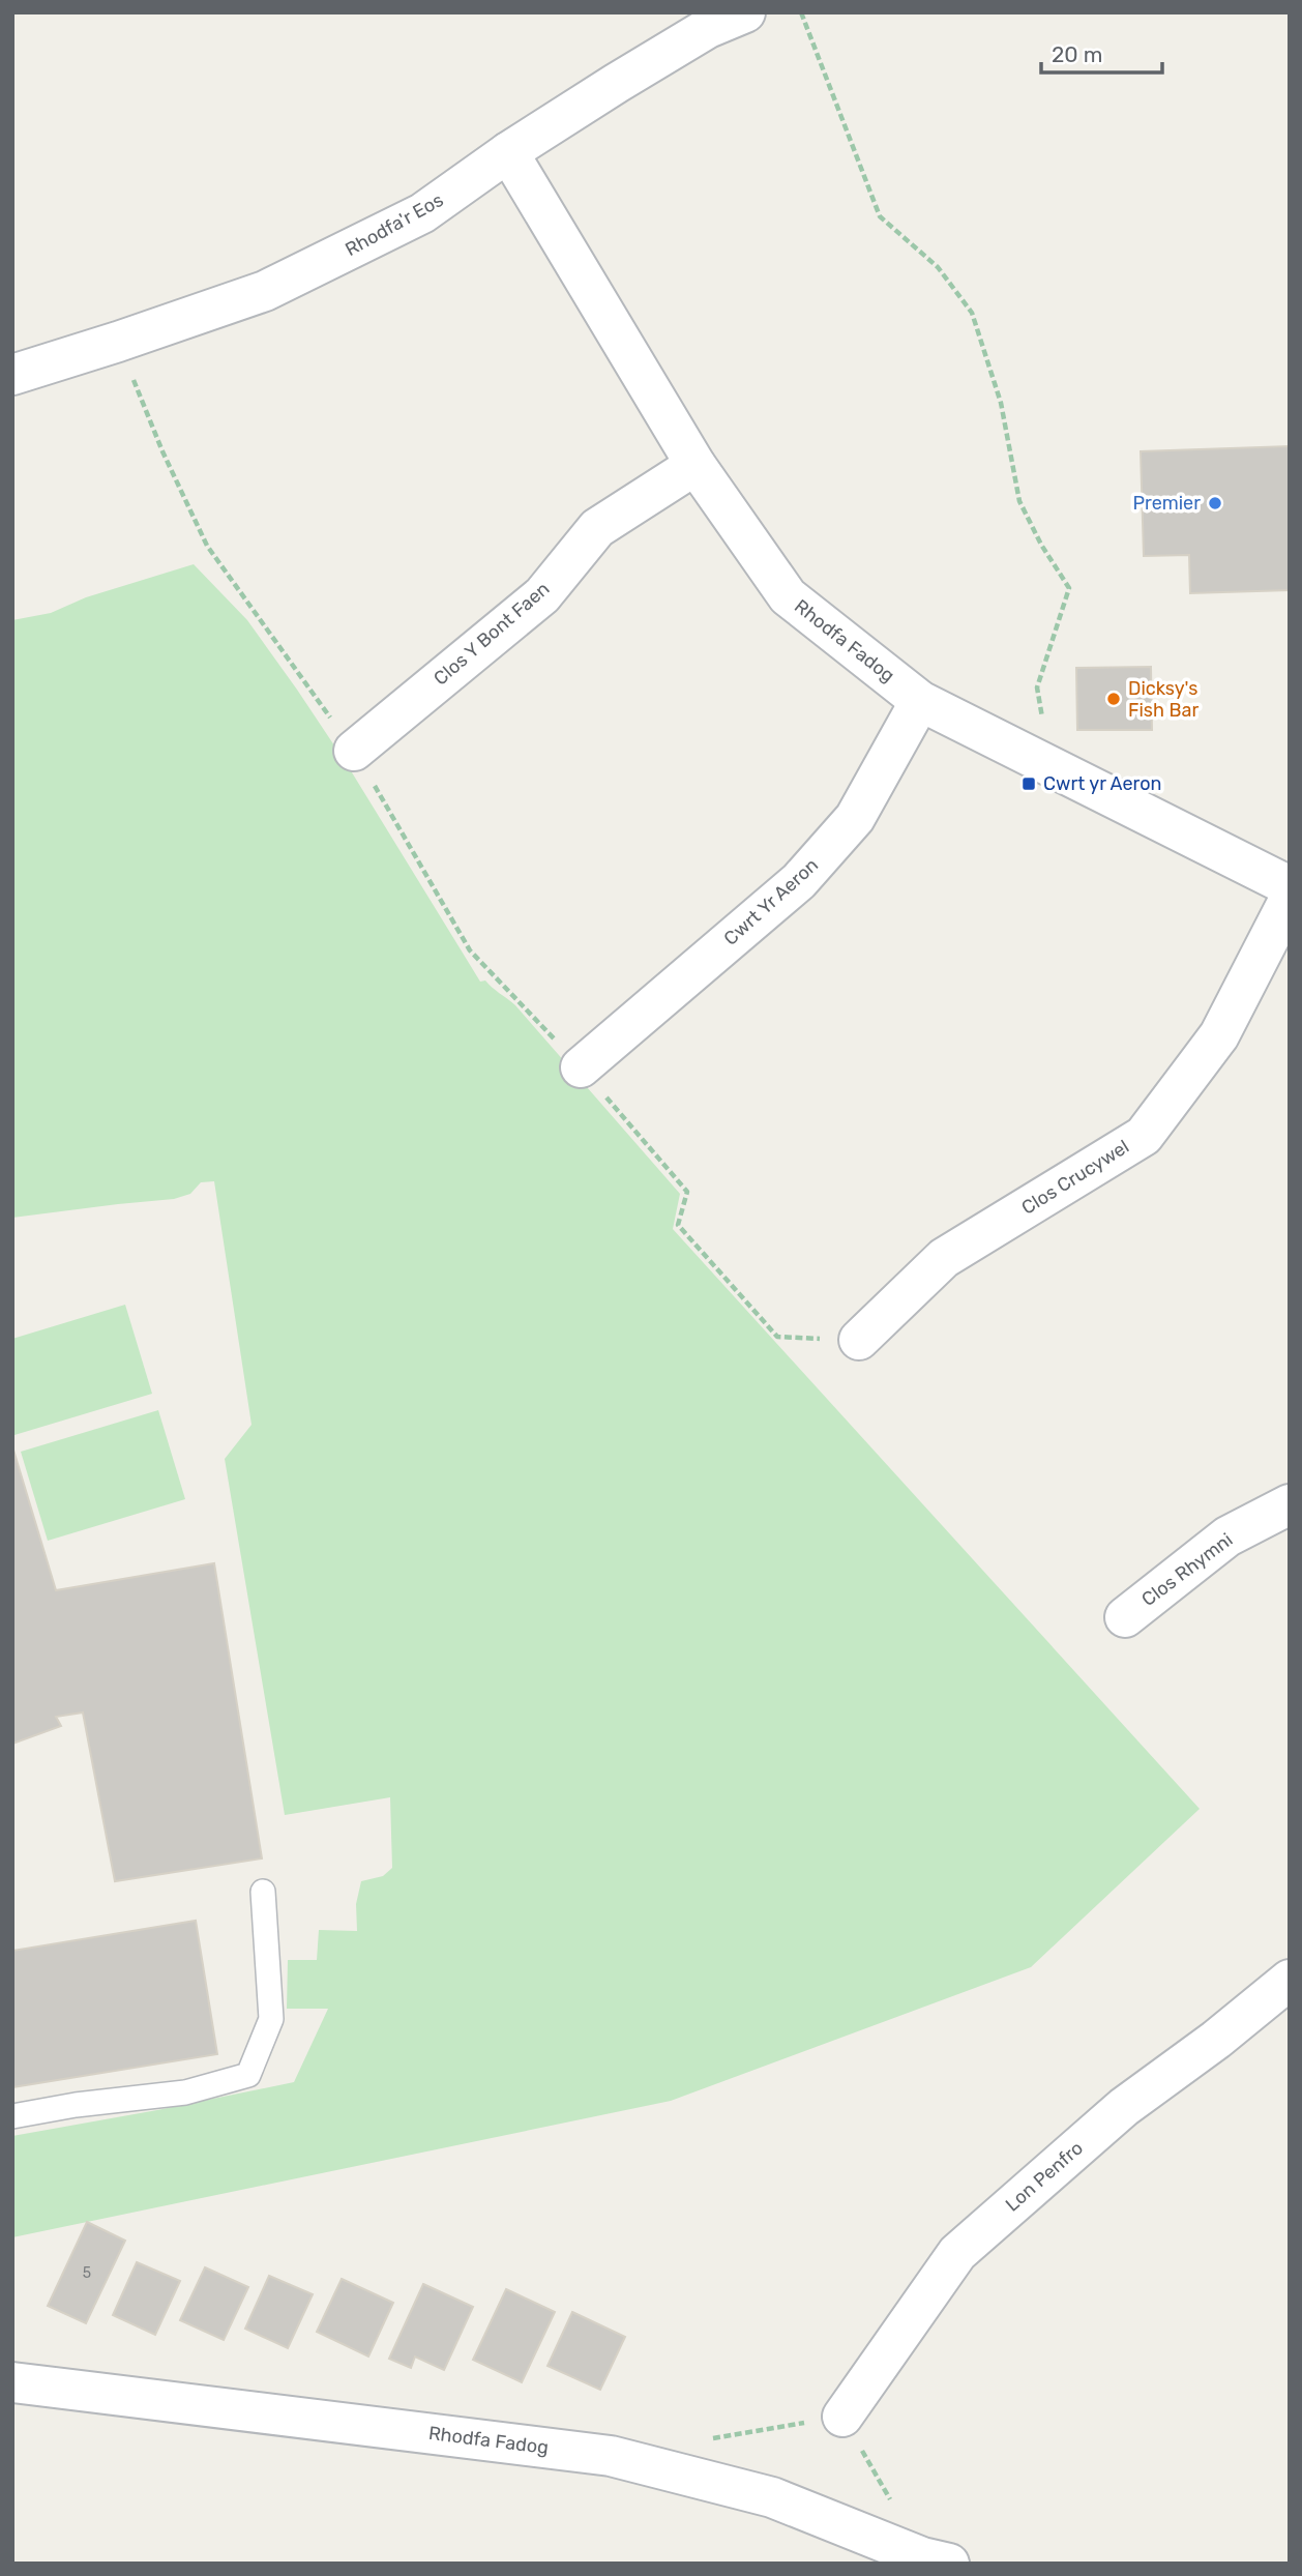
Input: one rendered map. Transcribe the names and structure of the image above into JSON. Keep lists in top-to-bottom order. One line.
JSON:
{"streets":{"street":["Rhodfa'r Eos","Clos Y Bont Faen","Rhodfa Fadog","Cwrt Yr Aeron","Clos Crucywel","Clos Rhymni","Lon Penfro"]},"crossings":[["Rhodfa'r Eos","Rhodfa Fadog"],["Clos Y Bont Faen","Rhodfa Fadog"],["Rhodfa Fadog","Cwrt Yr Aeron"]],"places":{"other":["Premier","Dicksy's Fish Bar"],"transit":["Cwrt yr Aeron"]},"house_numbers":["5"],"scale_bar":"20 m"}
